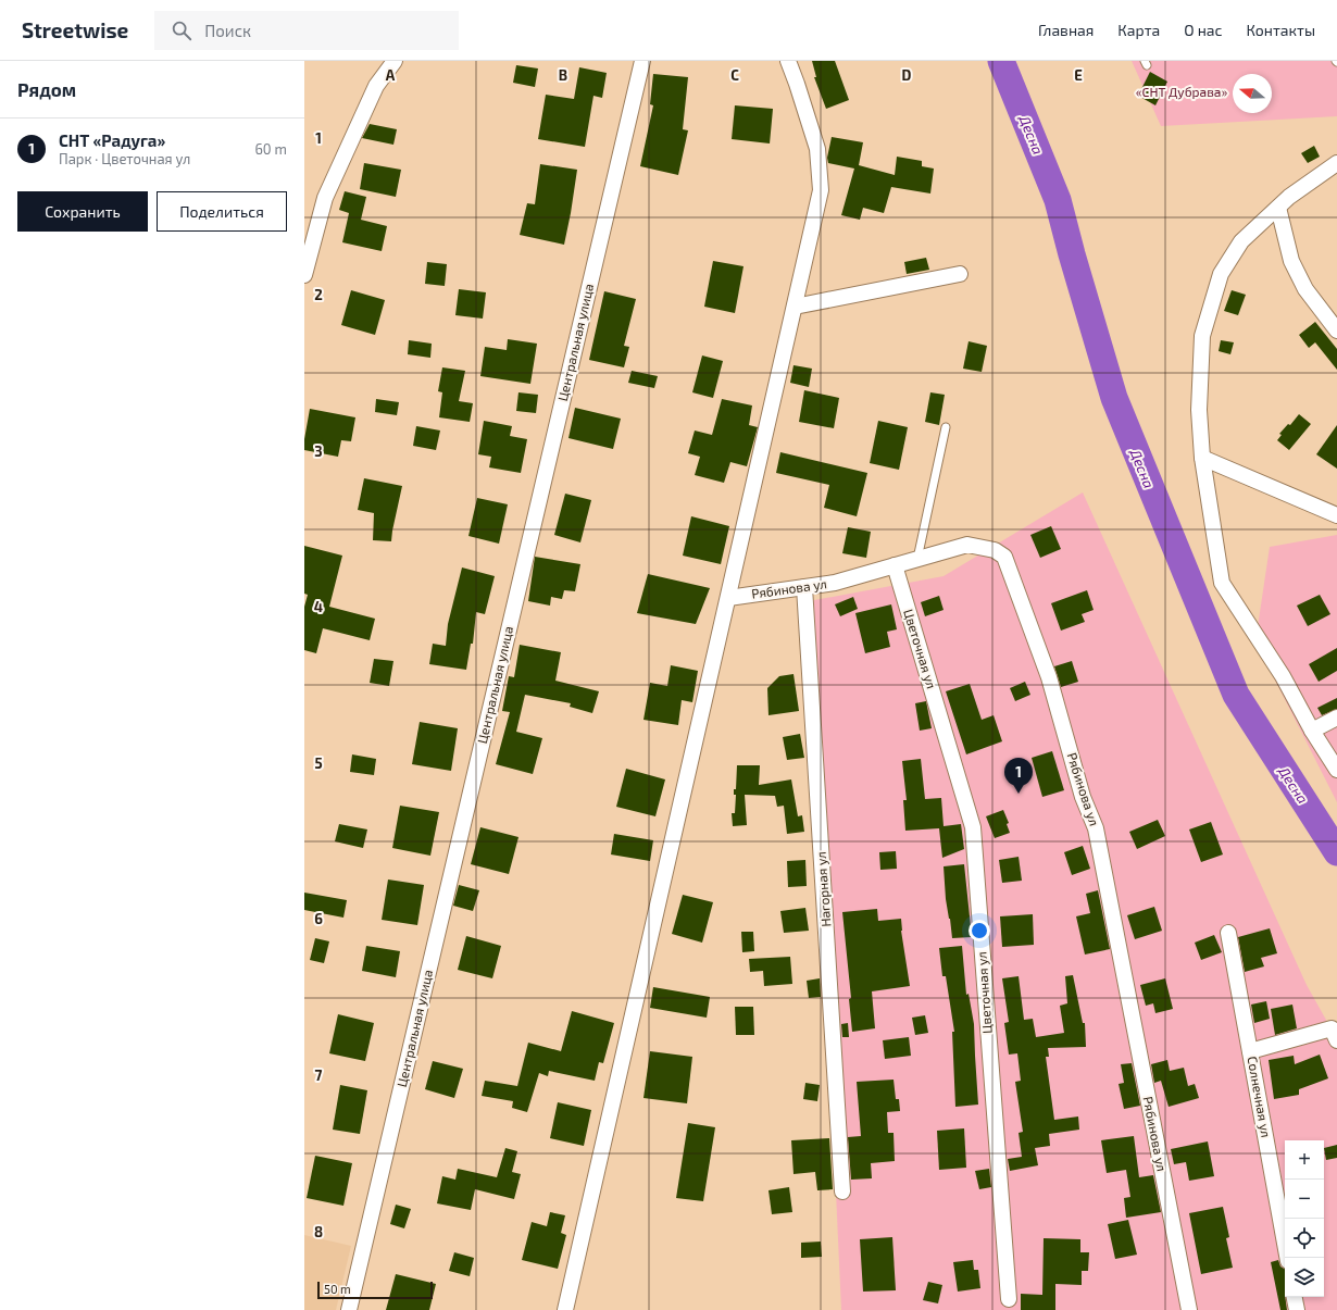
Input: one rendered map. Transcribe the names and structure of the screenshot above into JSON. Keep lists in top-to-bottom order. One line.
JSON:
{"streets":{"street":["Центральная улица","Рябинова ул","Цветочная ул","Нагорная ул","Солнечная ул"]},"crossings":[["Рябинова ул","Цветочная ул"],["Рябинова ул","Нагорная ул"]],"water":["Десна"],"parks":["«СНТ Дубрава»"],"scale_bar":"50 m","north":"left","page":{"header":"Streetwise","search":"Поиск","nav":["Главная","Карта","О нас","Контакты"],"heading":"Рядом","list":[{"mark":"1","name":"СНТ «Радуга»","note":"Парк · Цветочная ул","value":"60 m"}],"buttons":["Сохранить","Поделиться"],"pins":"1","map_buttons":["+","−"],"scale":"50 m"},"grid":{"columns":["A","B","C","D","E"],"rows":["1","2","3","4","5","6","7","8"]}}
